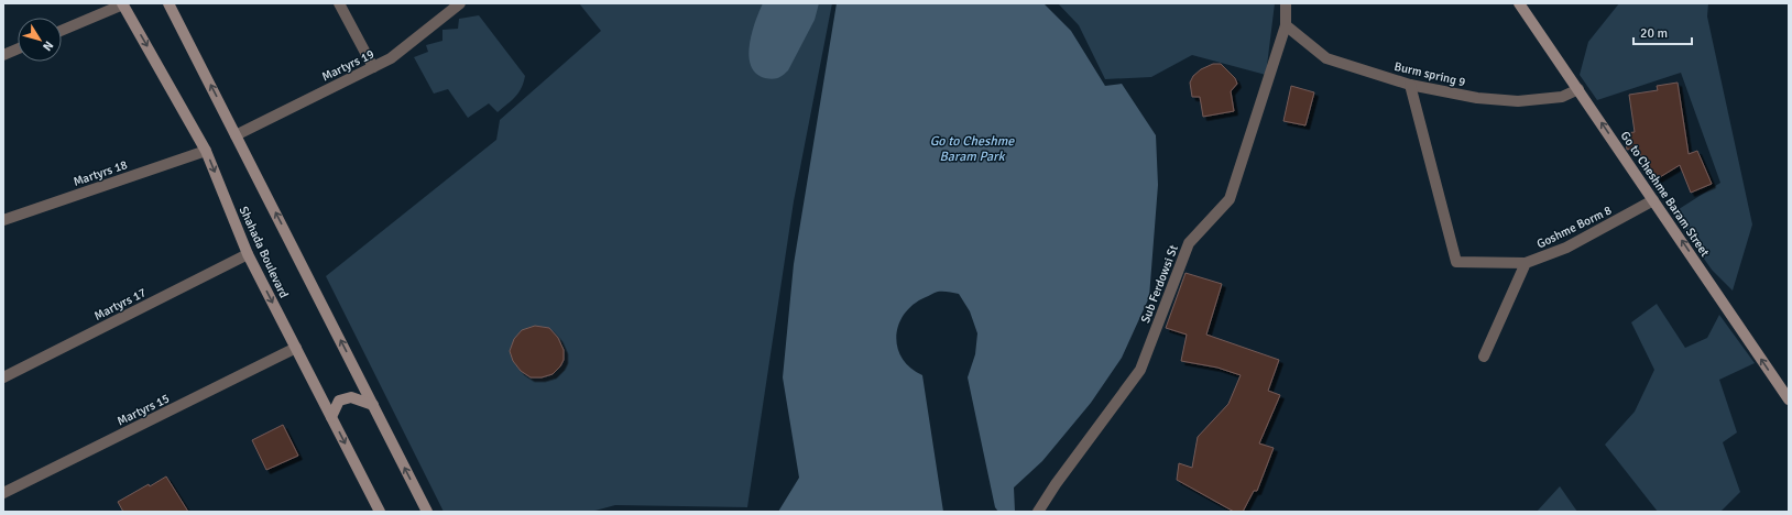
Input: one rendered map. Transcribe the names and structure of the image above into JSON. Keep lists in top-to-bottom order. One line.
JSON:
{"streets":{"main road":["Go to Cheshme Baram Street","Shahada Boulevard"],"street":["Martyrs 19","Burm spring 9","Martyrs 18","Goshme Borm 8","Sub Ferdowsi St","Martyrs 17","Martyrs 15"]},"crossings":[["Burm spring 9","Go to Cheshme Baram Street"],["Burm spring 9","Sub Ferdowsi St"],["Martyrs 18","Shahada Boulevard"],["Go to Cheshme Baram Street","Goshme Borm 8"],["Shahada Boulevard","Martyrs 17"],["Shahada Boulevard","Martyrs 15"]],"one_way":["Go to Cheshme Baram Street"],"water":["Go to Cheshme Baram Park"],"scale_bar":"20 m","north":"bottom right"}
